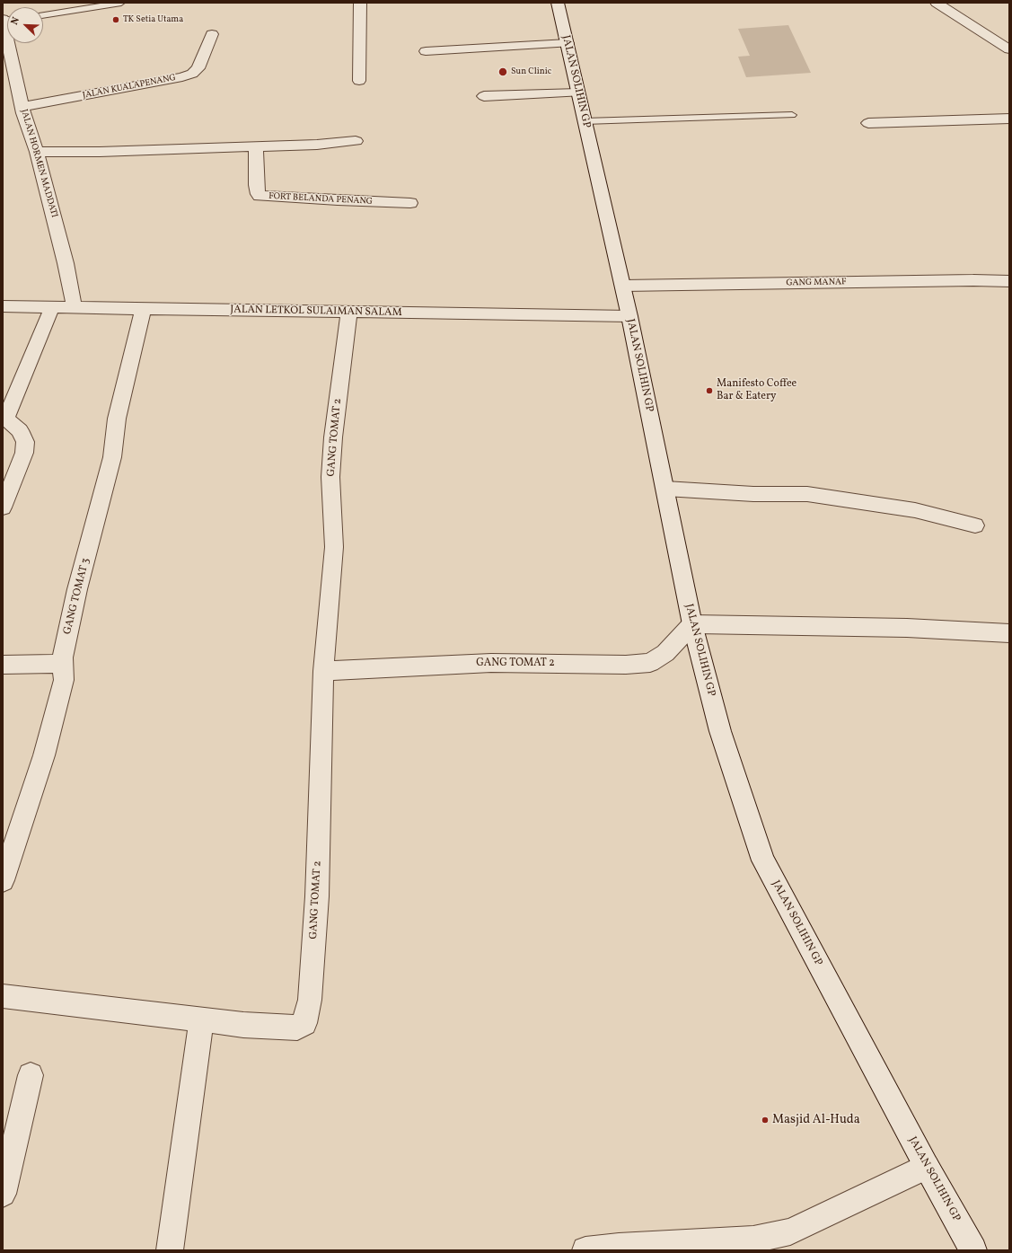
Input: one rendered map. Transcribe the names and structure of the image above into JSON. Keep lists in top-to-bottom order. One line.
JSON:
{"streets":{"street":["JALAN SOLIHIN GP","JALAN KUALAPENANG","JALAN HORMEN MADDATI","FORT BELANDA PENANG","GANG MANAF","JALAN LETKOL SULAIMAN SALAM","GANG TOMAT 2","GANG TOMAT 3"]},"crossings":[["JALAN SOLIHIN GP","GANG MANAF"],["JALAN SOLIHIN GP","JALAN LETKOL SULAIMAN SALAM"],["JALAN SOLIHIN GP","GANG TOMAT 2"],["JALAN KUALAPENANG","JALAN HORMEN MADDATI"],["JALAN HORMEN MADDATI","JALAN LETKOL SULAIMAN SALAM"],["JALAN LETKOL SULAIMAN SALAM","GANG TOMAT 2"],["JALAN LETKOL SULAIMAN SALAM","GANG TOMAT 3"]],"places":["TK Setia Utama","Sun Clinic","Manifesto Coffee Bar & Eatery","Masjid Al-Huda"],"north":"top left"}
